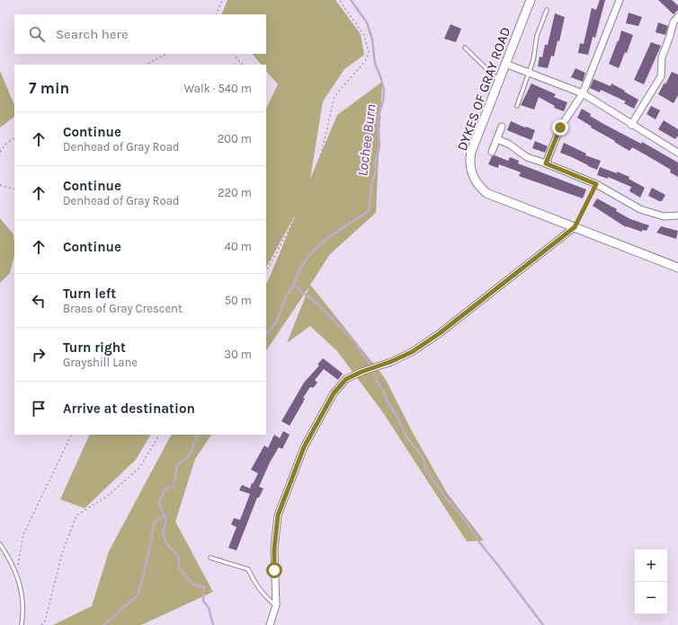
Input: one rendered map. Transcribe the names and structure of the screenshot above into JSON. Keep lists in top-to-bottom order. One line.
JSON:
{"streets":{"street":["DYKES OF GRAY ROAD"]},"water":["Lochee Burn"],"page":{"search":"Search here","heading":["7 min","Walk · 540 m"],"list":[["Continue","Denhead of Gray Road","200 m"],["Continue","Denhead of Gray Road","220 m"],["Continue","40 m"],["Turn left","Braes of Gray Crescent","50 m"],["Turn right","Grayshill Lane","30 m"],"Arrive at destination"],"map_buttons":["+","−"]}}
